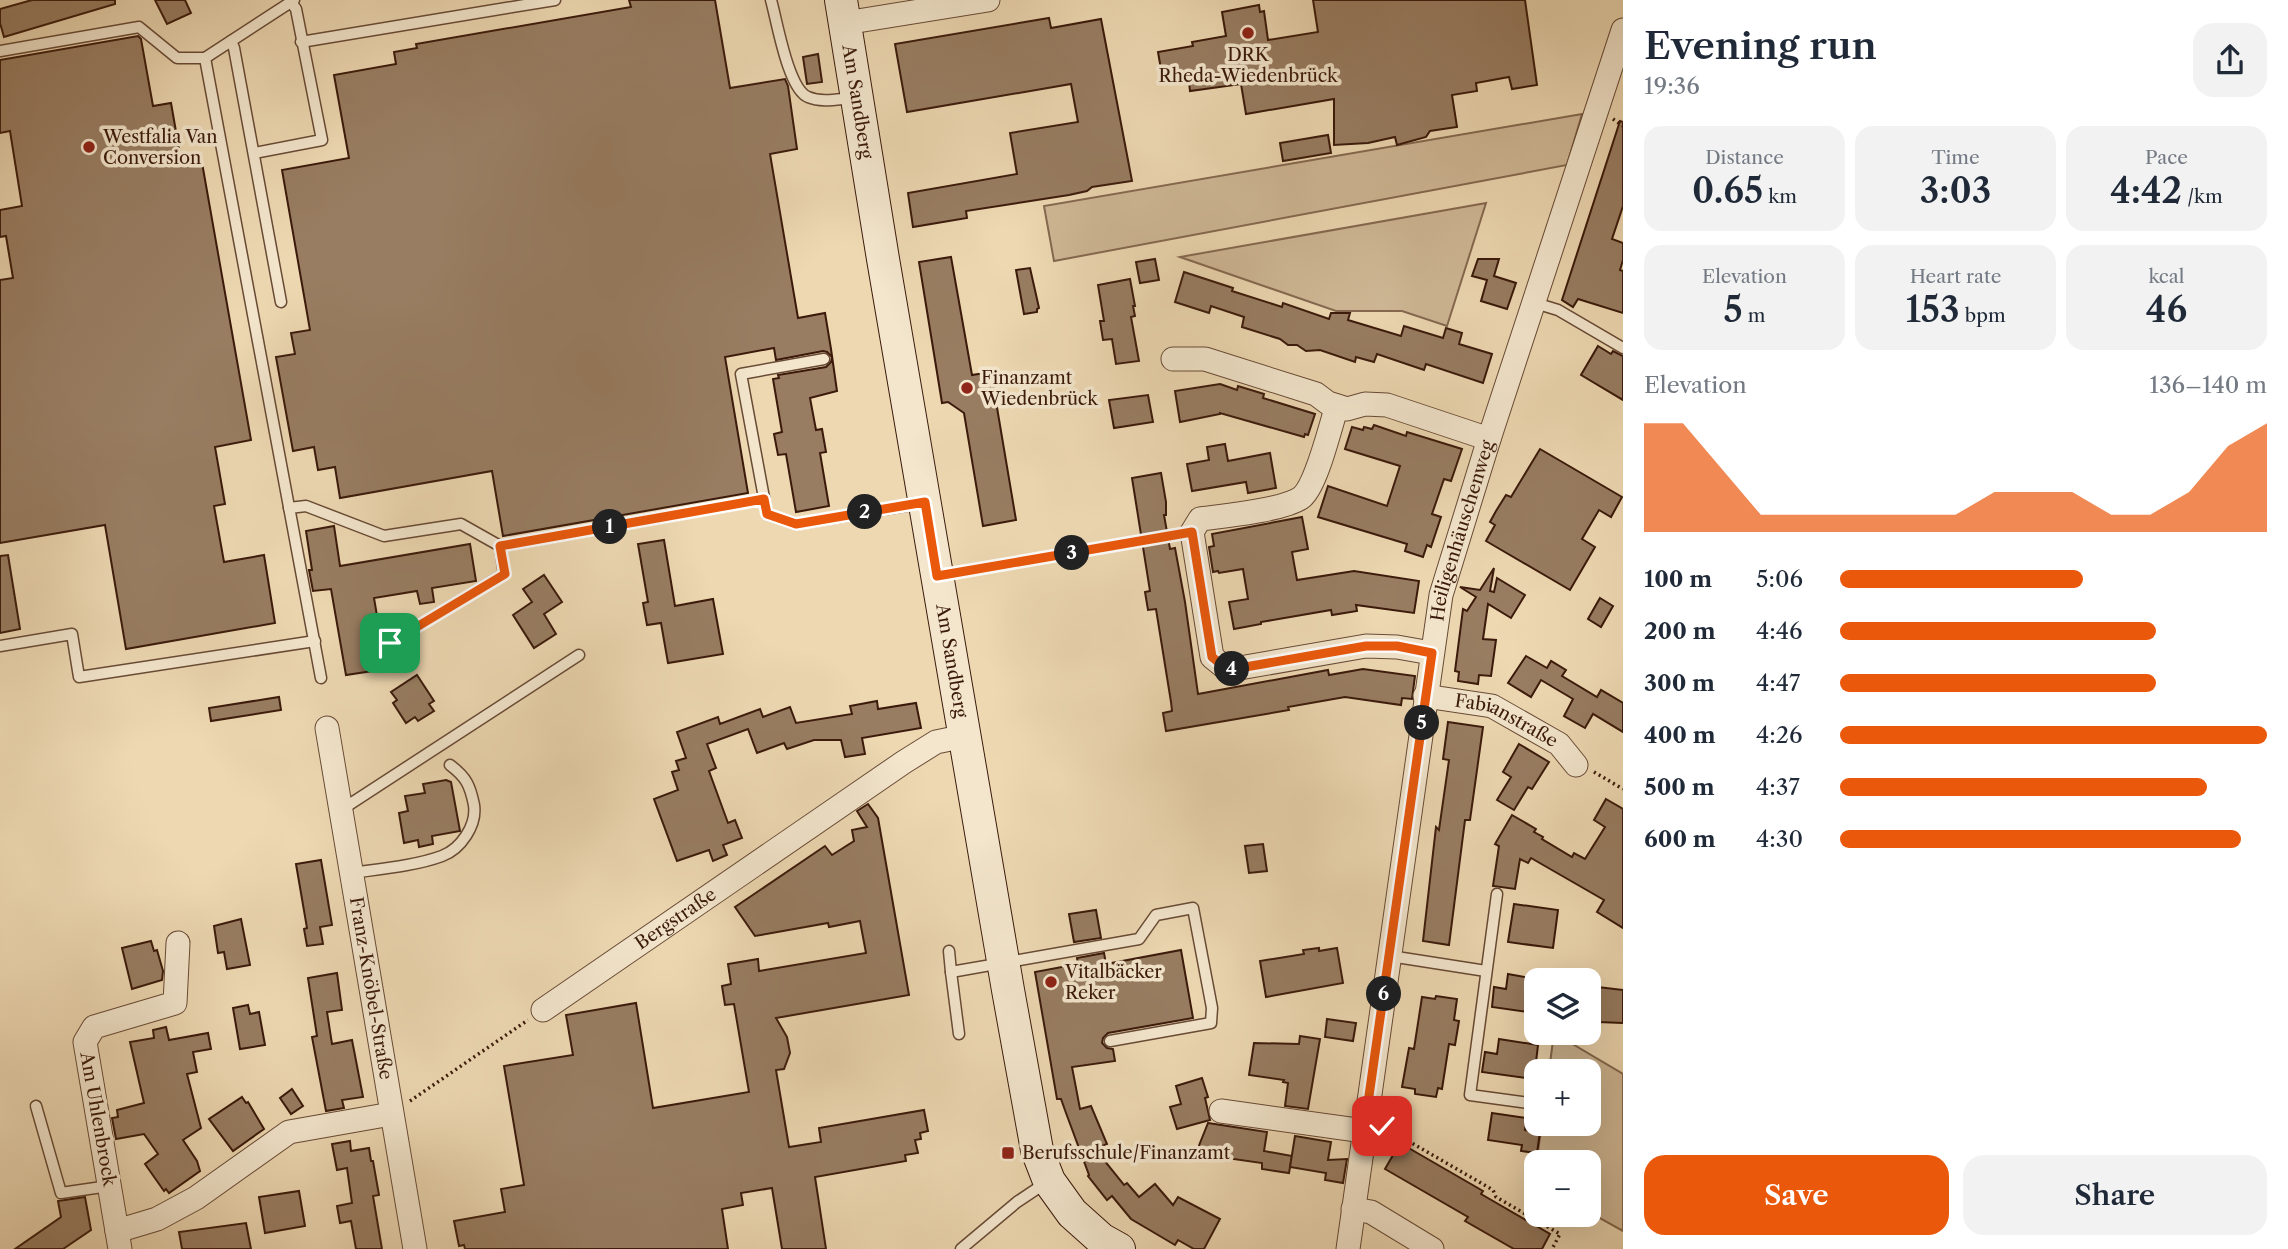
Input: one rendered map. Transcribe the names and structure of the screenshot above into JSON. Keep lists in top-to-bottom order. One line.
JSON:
{"streets":{"main road":["Am Sandberg"],"street":["Heiligenhäuschenweg","Fabianstraße","Bergstraße","Franz-Knöbel-Straße","Am Uhlenbrock"]},"crossings":[["Am Sandberg","Bergstraße"],["Heiligenhäuschenweg","Fabianstraße"],["Franz-Knöbel-Straße","Am Uhlenbrock"]],"places":{"other":["DRK Rheda-Wiedenbrück","Westfalia Van Conversion","Finanzamt Wiedenbrück","Vitalbäcker Reker"],"transit":["Berufsschule/Finanzamt"]},"page":{"heading":["Evening run","19:36"],"stats":[["Distance","0.65 km"],["Time","3:03"],["Pace","4:42 /km"],["Elevation","5 m"],["Heart rate","153 bpm"],["kcal","46"]],"chart":["Elevation","136–140 m"],"pins":["2","1","3","4","5","6"],"list":[{"name":"100 m","note":"5:06"},{"name":"200 m","note":"4:46"},{"name":"300 m","note":"4:47"},{"name":"400 m","note":"4:26"},{"name":"500 m","note":"4:37"},{"name":"600 m","note":"4:30"}],"map_buttons":["+","−"],"buttons":["Save","Share"]}}
